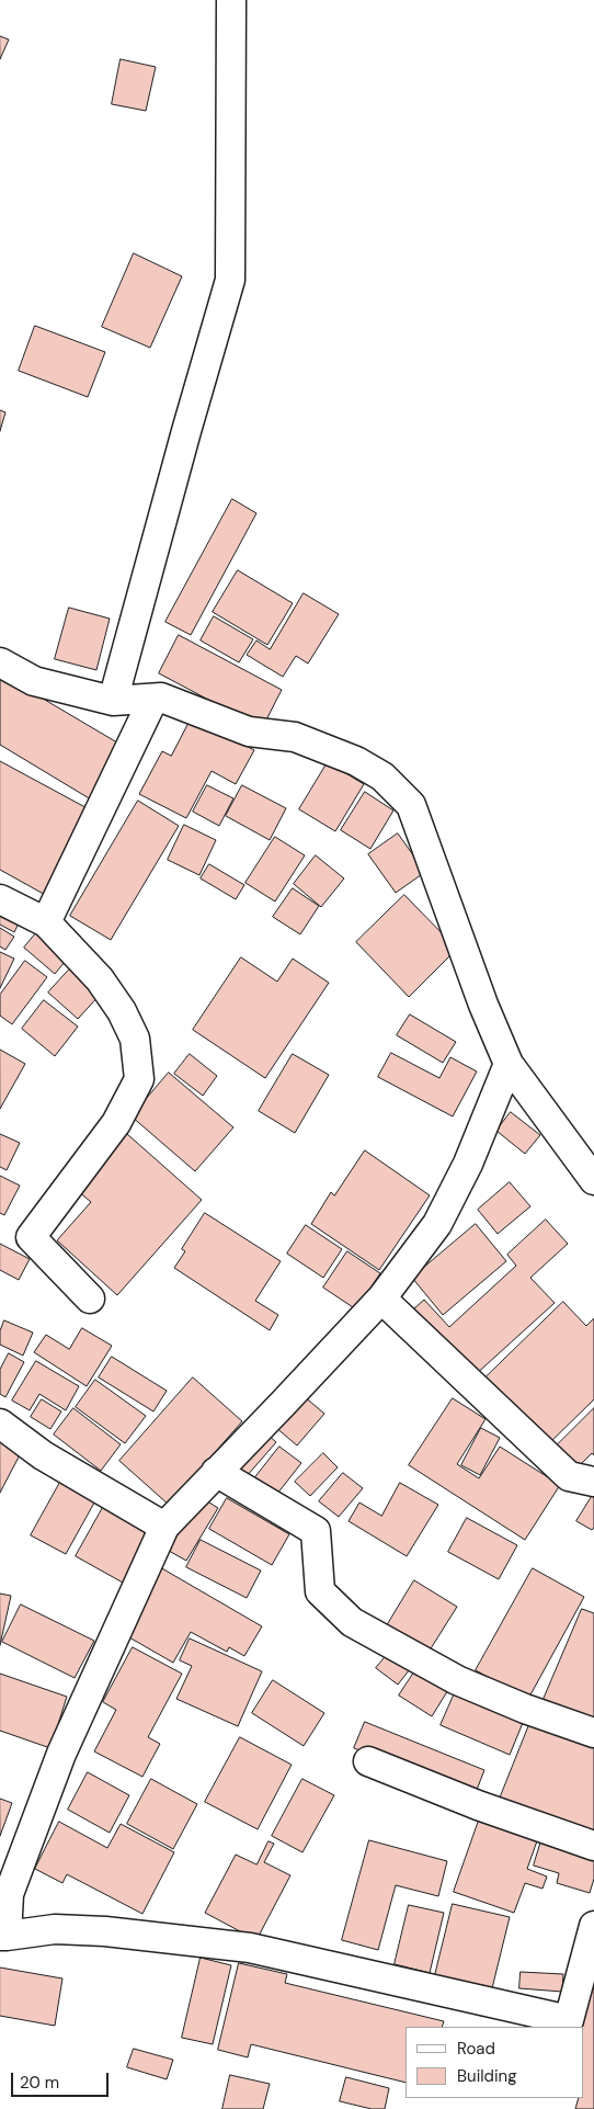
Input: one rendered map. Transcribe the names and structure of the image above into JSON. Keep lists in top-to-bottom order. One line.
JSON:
{"legend":["Road","Building"],"scale_bar":"20 m"}
